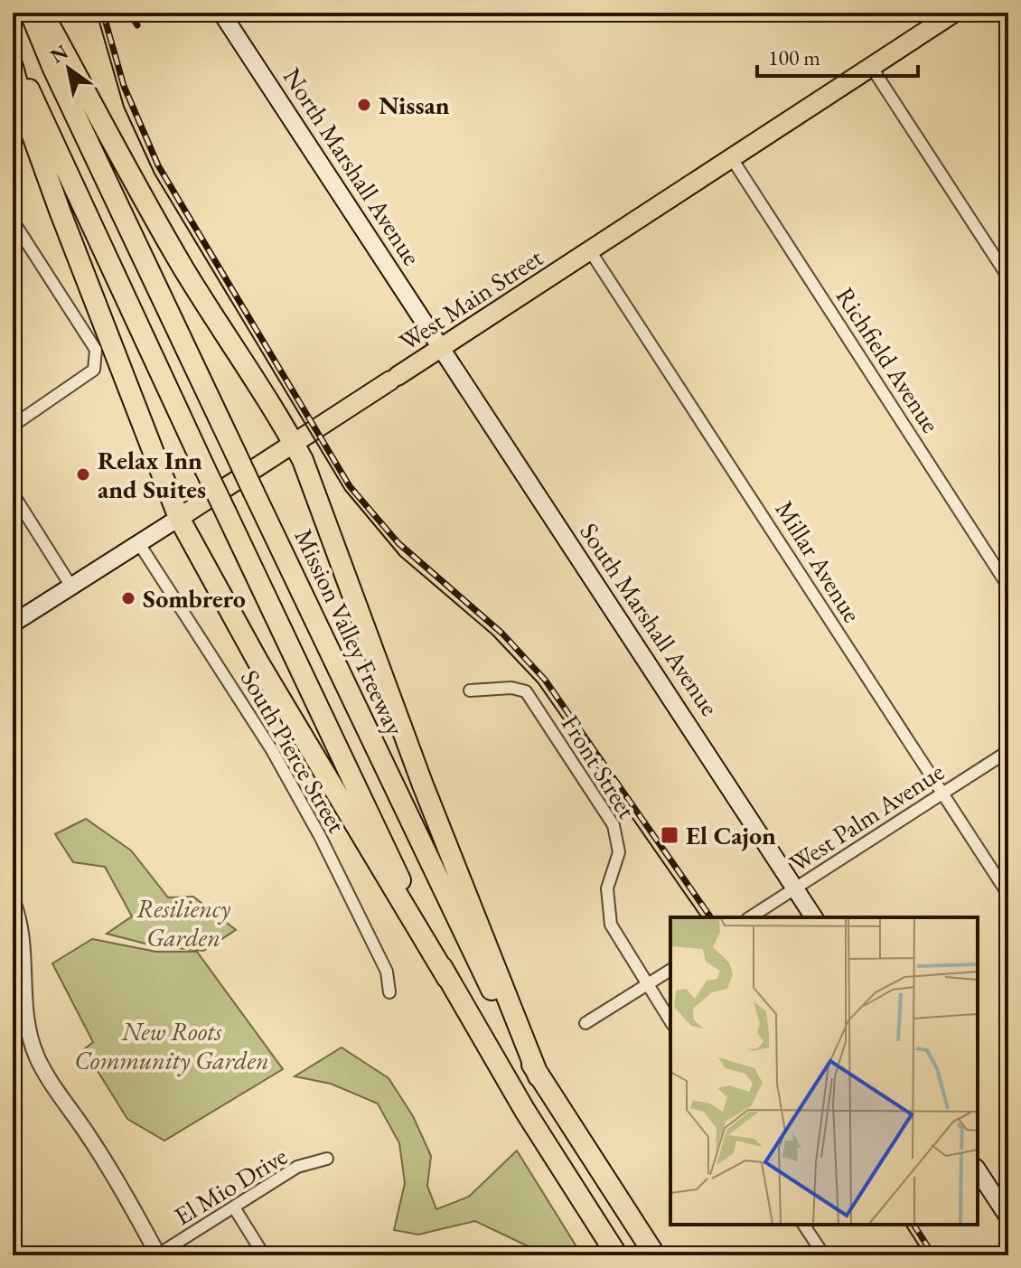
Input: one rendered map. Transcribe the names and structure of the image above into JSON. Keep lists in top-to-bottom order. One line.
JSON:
{"streets":{"highway":["Mission Valley Freeway"],"main road":["North Marshall Avenue","West Main Street","South Marshall Avenue"],"street":["Richfield Avenue","Millar Avenue","South Pierce Street","Front Street","West Palm Avenue","El Mio Drive"]},"crossings":[["North Marshall Avenue","West Main Street"],["North Marshall Avenue","South Marshall Avenue"],["West Main Street","Richfield Avenue"],["West Main Street","Millar Avenue"],["West Main Street","South Marshall Avenue"],["West Main Street","South Pierce Street"],["Millar Avenue","West Palm Avenue"],["South Marshall Avenue","West Palm Avenue"]],"parks":["Resiliency Garden","New Roots Community Garden"],"places":{"other":["Nissan","Relax Inn and Suites","Sombrero"],"transit":["El Cajon"]},"scale_bar":"100 m","north":"top left"}
